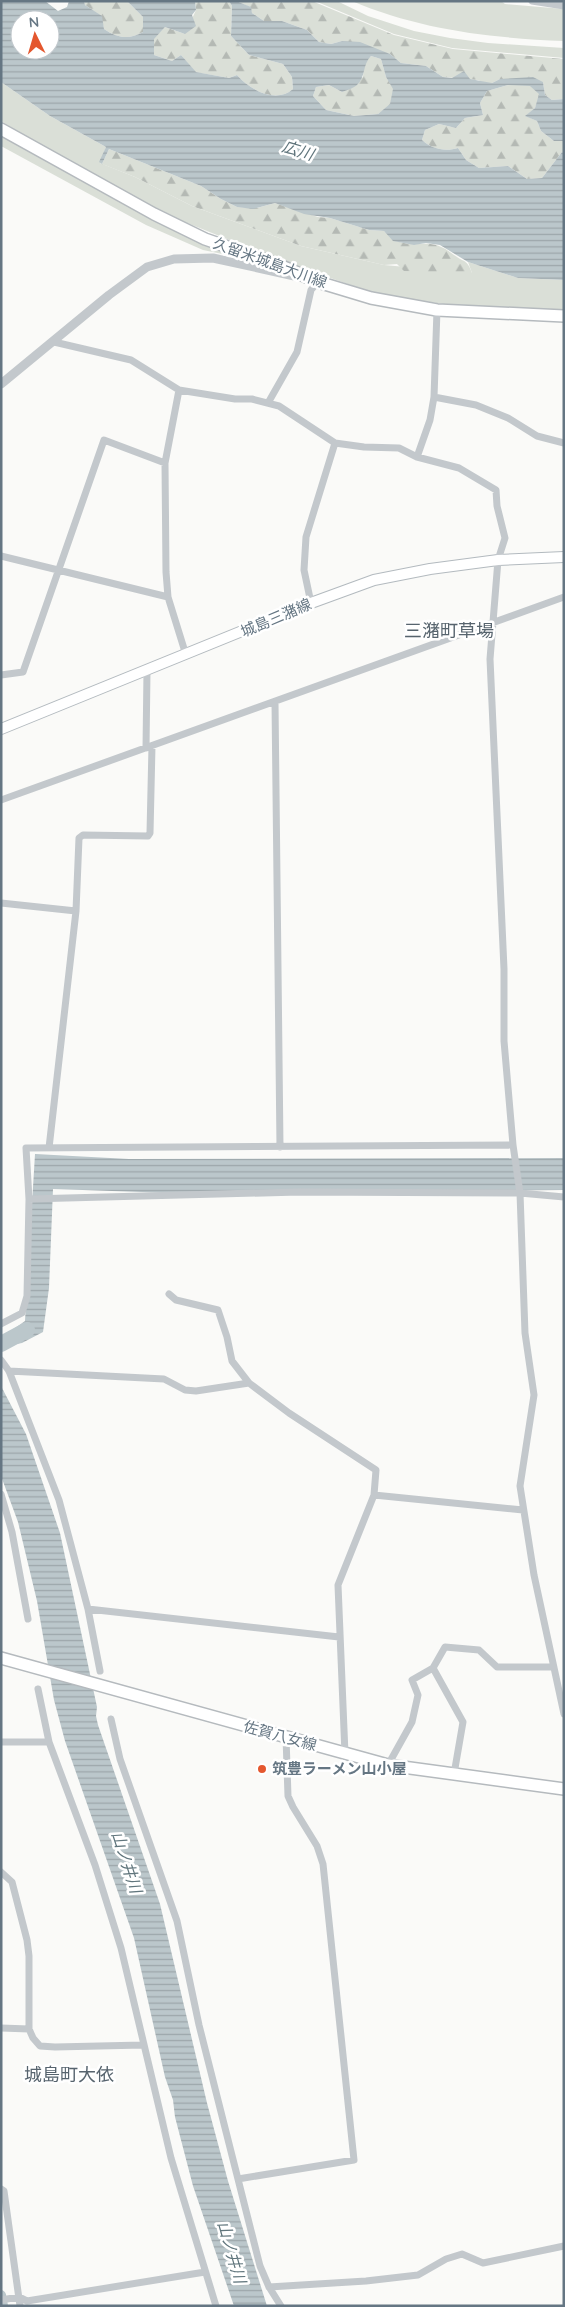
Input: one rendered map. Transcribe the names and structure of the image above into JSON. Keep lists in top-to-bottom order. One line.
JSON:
{"streets":{"main road":["久留米城島大川線","城島三潴線","佐賀八女線"]},"districts":["三潴町草場","城島町大依"],"water":["広川","山ノ井川"],"places":["筑豊ラーメン山小屋"],"north":"top"}
